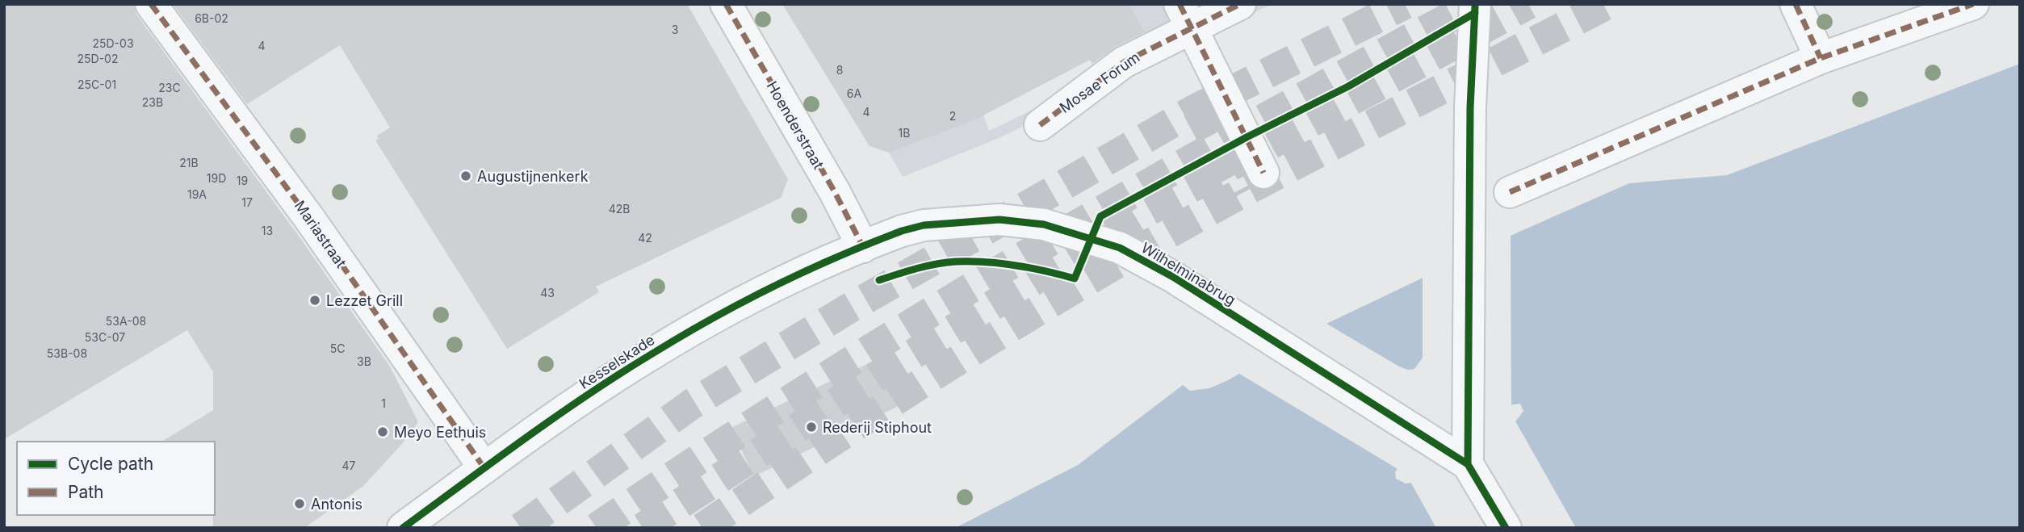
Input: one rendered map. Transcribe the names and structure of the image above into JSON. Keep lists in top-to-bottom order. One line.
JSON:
{"streets":{"street":["Mosae Forum","Hoenderstraat","Mariastraat","Wilhelminabrug","Kesselskade"]},"crossings":[["Hoenderstraat","Wilhelminabrug"],["Hoenderstraat","Kesselskade"],["Mariastraat","Kesselskade"],["Wilhelminabrug","Kesselskade"]],"places":["Augustijnenkerk","Lezzet Grill","Rederij Stiphout","Meyo Eethuis","Antonis"],"house_numbers":["6B-02","3","25D-03","4","25D-02","8","25C-01","23C","6A","23B","4","2","1B","21B","19D","19","19A","17","42B","13","42","43","53A-08","53C-07","5C","53B-08","3B","1","47"],"legend":["Cycle path","Path"]}
